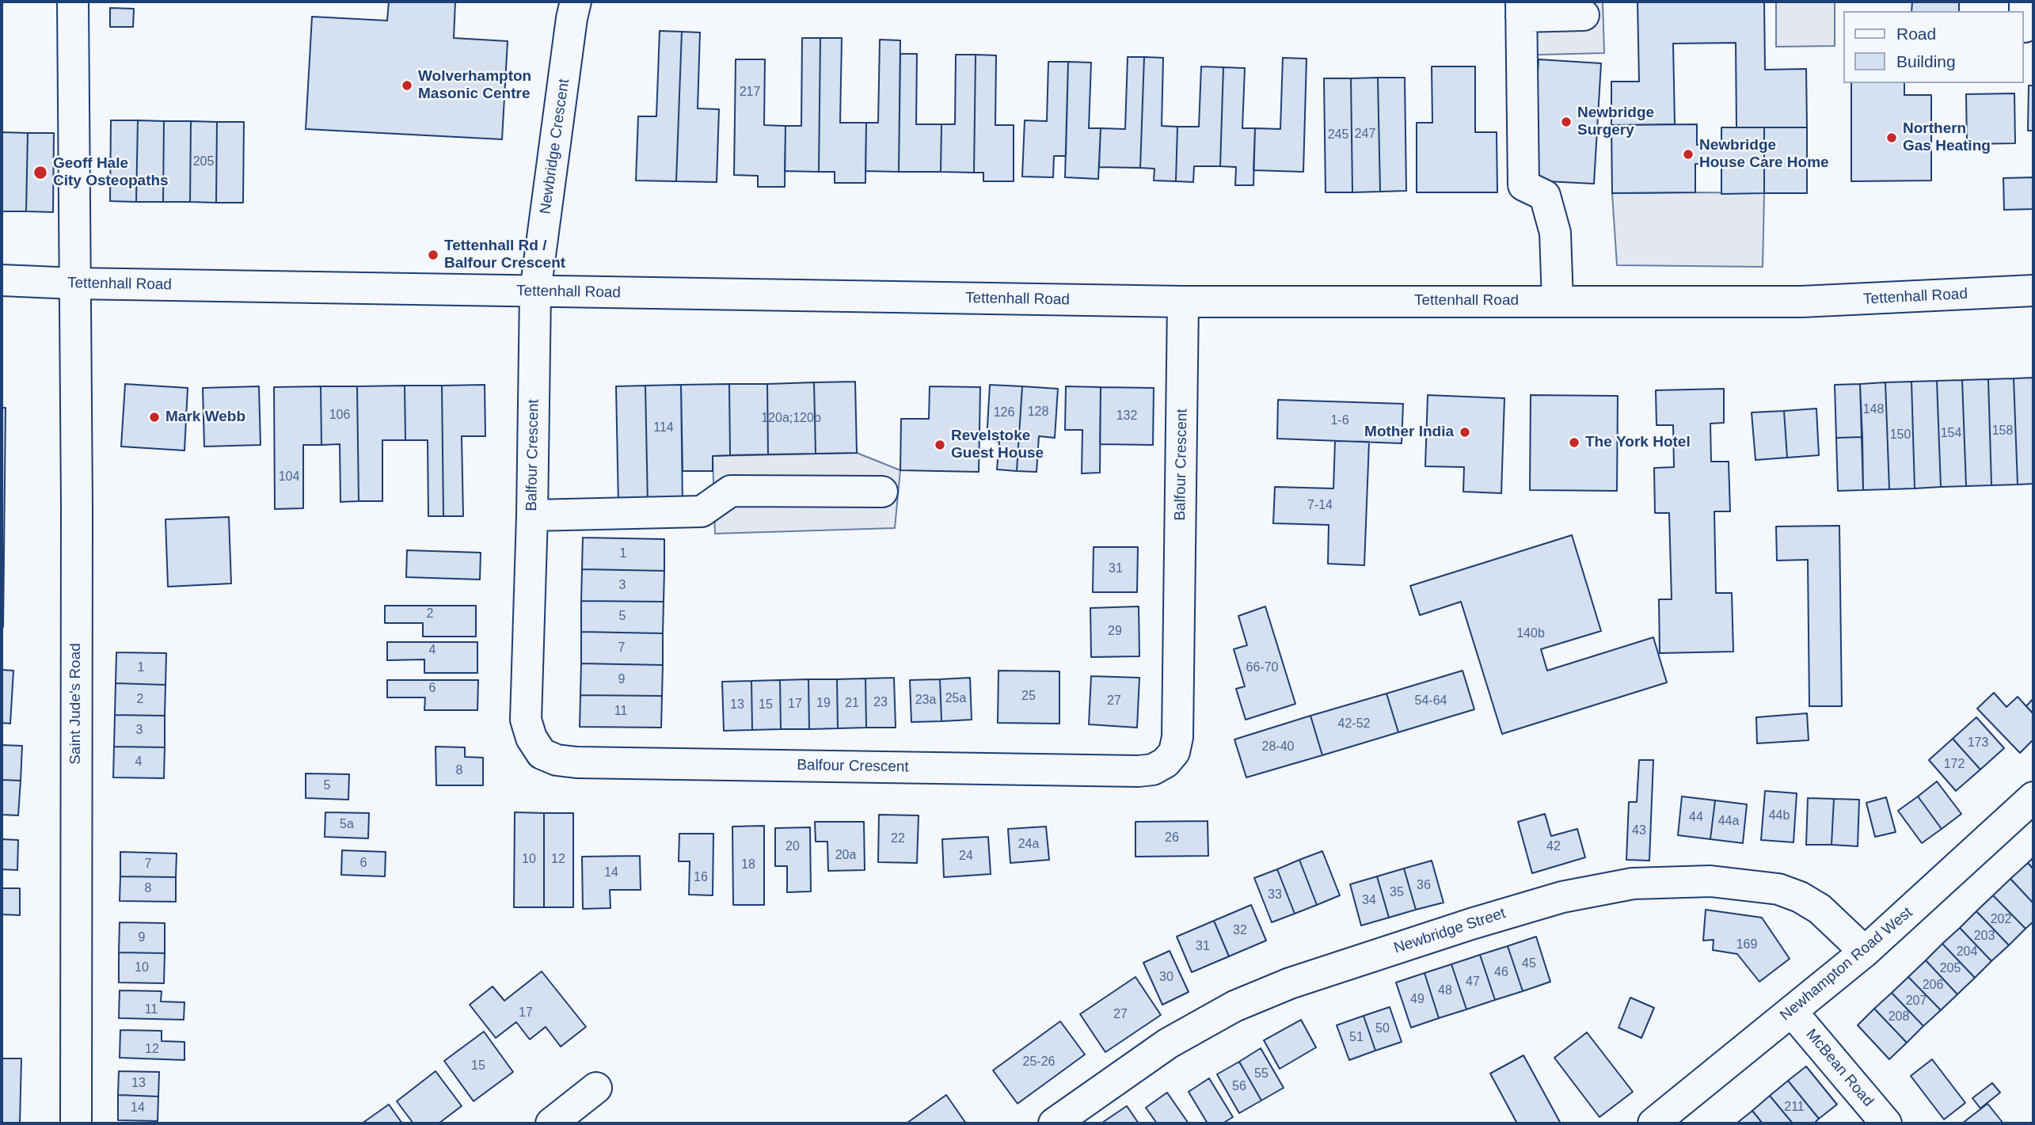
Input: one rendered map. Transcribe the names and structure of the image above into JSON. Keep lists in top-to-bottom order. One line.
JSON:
{"streets":{"main road":["Newbridge Crescent","Tettenhall Road","Balfour Crescent","Saint Jude's Road","Newbridge Street","Newhampton Road West","McBean Road"]},"crossings":[["Newbridge Crescent","Tettenhall Road"],["Newbridge Crescent","Balfour Crescent"],["Tettenhall Road","Balfour Crescent"],["Tettenhall Road","Saint Jude's Road"],["Newbridge Street","Newhampton Road West"],["Newhampton Road West","McBean Road"]],"places":["Wolverhampton Masonic Centre","Newbridge Surgery","Northern Gas Heating","Newbridge House Care Home","Geoff Hale City Osteopaths","Tettenhall Rd / Balfour Crescent","Mark Webb","Mother India","The York Hotel","Revelstoke Guest House"],"house_numbers":["217","247","245","205","148","128","126","106","132","120a;120b","1-6","114","158","154","150","104","7-14","1","31","3","2","5","29","140b","7","4","1","66-70","9","6","25","25a","2","23a","27","54-64","23","19","21","17","13","15","11","42-52","3","173","28-40","4","172","8","5","44b","44","44a","5a","43","26","22","24a","20","42","20a","24","10","12","6","7","18","14","16","36","8","35","33","34","202","32","203","9","169","31","204","45","10","205","46","30","47","206","48","49","207","11","17","27","208","50","51","12","25-26","15","55","13","56","211","14"],"legend":["Road","Building"]}
